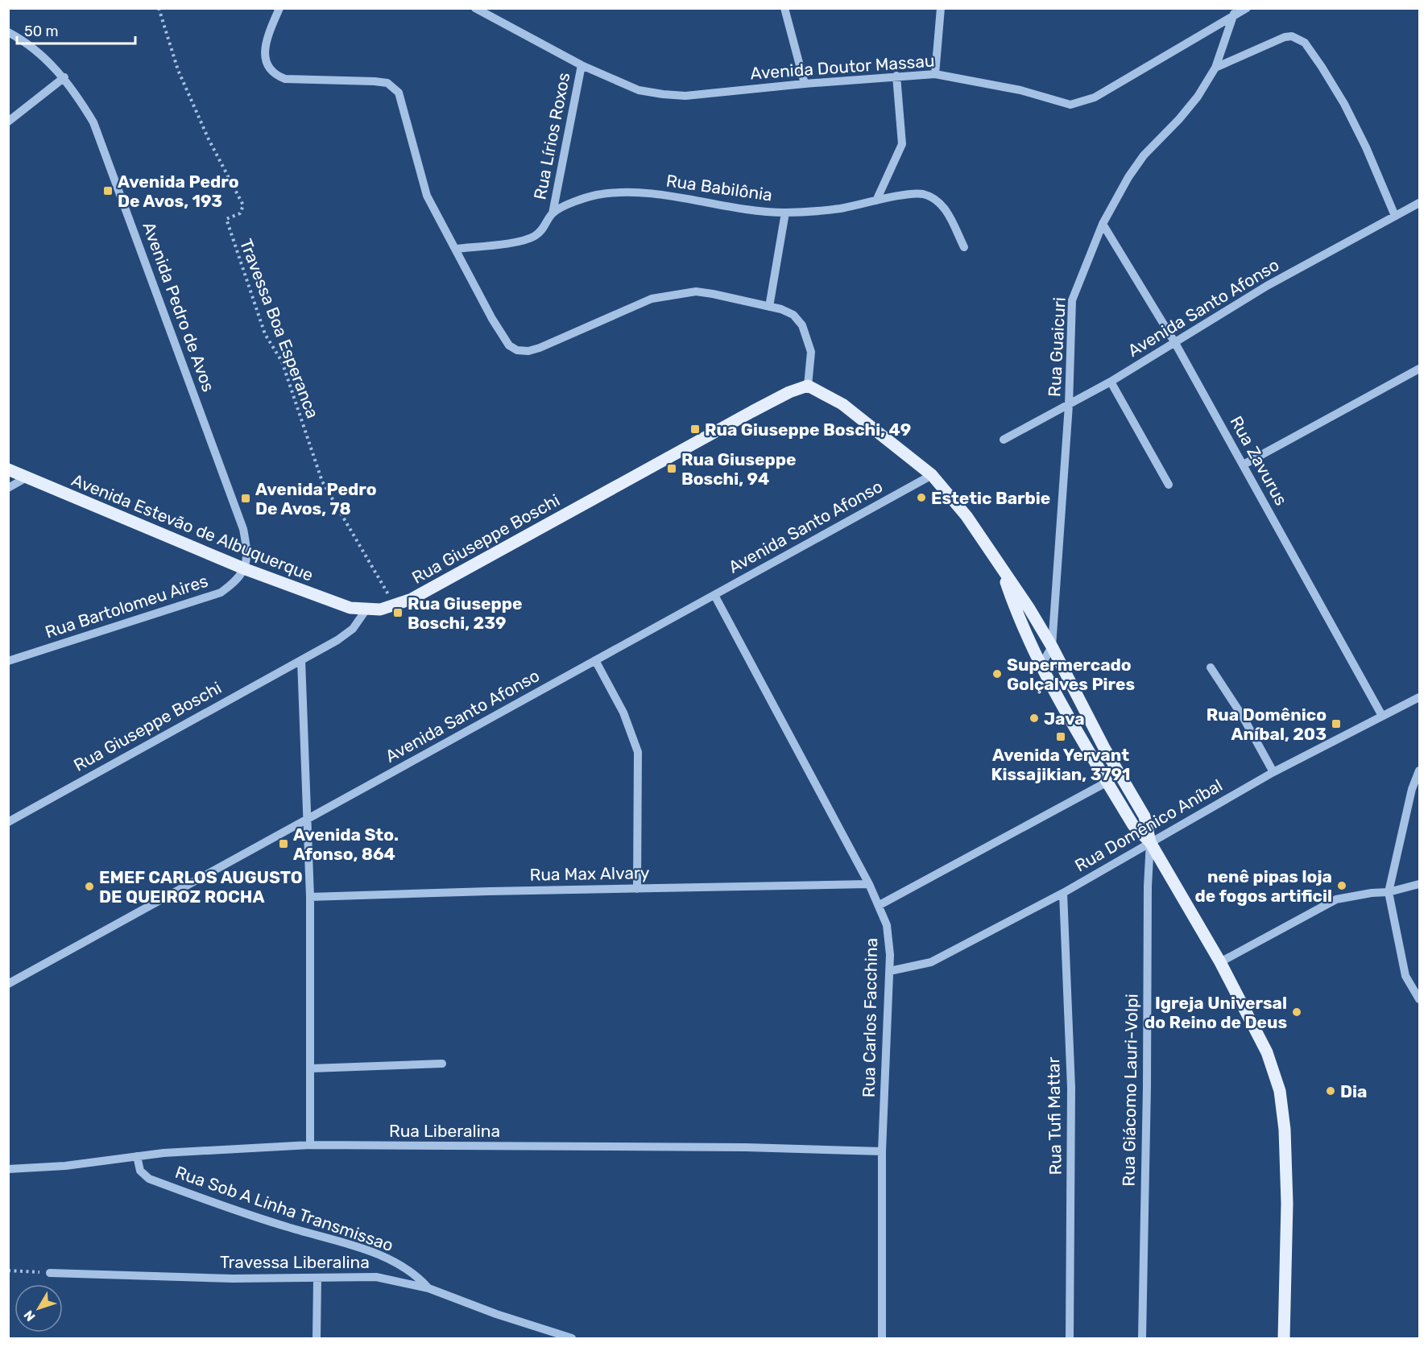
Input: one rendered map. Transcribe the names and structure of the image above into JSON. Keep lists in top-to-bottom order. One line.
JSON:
{"streets":{"main road":["Avenida Estevão de Albuquerque","Rua Giuseppe Boschi"],"street":["Avenida Doutor Massau","Rua Lírios Roxos","Rua Babilônia","Avenida Pedro de Avos","Avenida Santo Afonso","Rua Guaicuri","Rua Zavurus","Rua Bartolomeu Aires","Rua Domênico Aníbal","Rua Max Alvary","Rua Carlos Facchina","Rua Giácomo Lauri-Volpi","Rua Tufi Mattar","Rua Liberalina","Rua Sob A Linha Transmissao","Travessa Liberalina"],"path":["Travessa Boa Esperanca"]},"crossings":[["Avenida Doutor Massau","Rua Lírios Roxos"],["Avenida Doutor Massau","Rua Guaicuri"],["Rua Lírios Roxos","Rua Babilônia"],["Avenida Pedro de Avos","Avenida Estevão de Albuquerque"],["Avenida Pedro de Avos","Rua Bartolomeu Aires"],["Avenida Santo Afonso","Rua Guaicuri"],["Avenida Santo Afonso","Rua Zavurus"],["Avenida Santo Afonso","Rua Carlos Facchina"],["Travessa Boa Esperanca","Rua Giuseppe Boschi"],["Rua Guaicuri","Rua Zavurus"],["Rua Zavurus","Rua Domênico Aníbal"],["Avenida Estevão de Albuquerque","Rua Giuseppe Boschi"],["Avenida Estevão de Albuquerque","Rua Bartolomeu Aires"],["Rua Domênico Aníbal","Rua Carlos Facchina"],["Rua Domênico Aníbal","Rua Giácomo Lauri-Volpi"],["Rua Domênico Aníbal","Rua Tufi Mattar"],["Rua Max Alvary","Rua Carlos Facchina"],["Rua Carlos Facchina","Rua Liberalina"],["Rua Liberalina","Rua Sob A Linha Transmissao"],["Rua Sob A Linha Transmissao","Travessa Liberalina"]],"places":{"transit":["Avenida Pedro De Avos, 193","Rua Giuseppe Boschi, 49","Rua Giuseppe Boschi, 94","Avenida Pedro De Avos, 78","Rua Giuseppe Boschi, 239","Rua Domênico Aníbal, 203","Avenida Yervant Kissajikian, 3791","Avenida Sto. Afonso, 864"],"other":["Estetic Barbie","Supermercado Golçalves Pires","Java","nenê pipas loja de fogos artificil","EMEF CARLOS AUGUSTO DE QUEIROZ ROCHA","Igreja Universal do Reino de Deus","Dia"]},"scale_bar":"50 m","north":"bottom left"}
